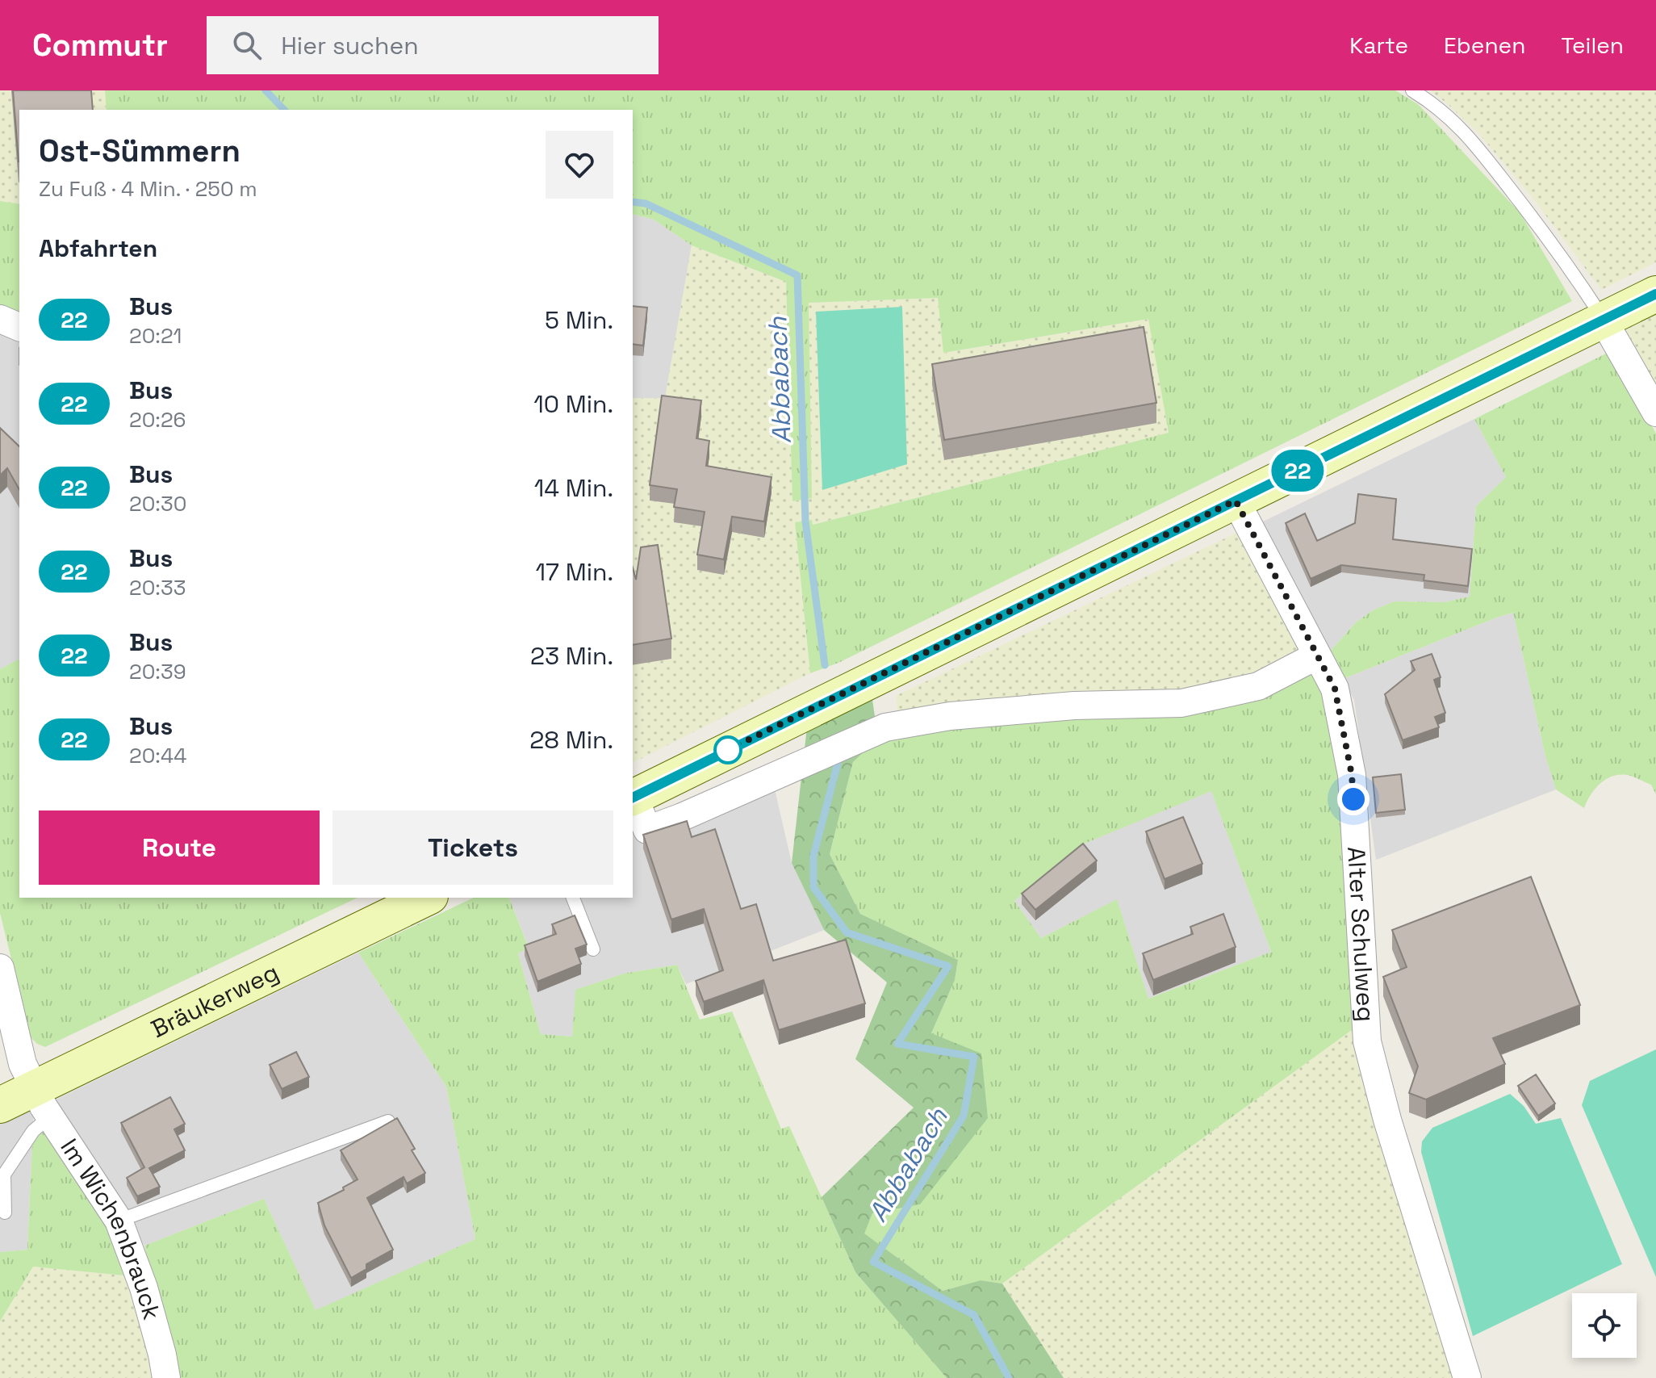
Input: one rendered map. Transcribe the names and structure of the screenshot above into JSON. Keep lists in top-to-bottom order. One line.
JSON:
{"streets":{"main road":["Bräukerweg"],"street":["Alter Schulweg","Im Wichenbrauck"]},"crossings":[["Bräukerweg","Im Wichenbrauck"]],"water":["Abbabach"],"lines":["bus line 22"],"page":{"header":"Commutr","search":"Hier suchen","nav":["Karte","Ebenen","Teilen"],"on_map":"22","heading":[["Ost-Sümmern","Zu Fuß · 4 Min. · 250 m"],"Abfahrten"],"list":[{"mark":"22","name":"Bus","note":"20:21","value":"5 Min."},{"mark":"22","name":"Bus","note":"20:26","value":"10 Min."},{"mark":"22","name":"Bus","note":"20:30","value":"14 Min."},{"mark":"22","name":"Bus","note":"20:33","value":"17 Min."},{"mark":"22","name":"Bus","note":"20:39","value":"23 Min."},{"mark":"22","name":"Bus","note":"20:44","value":"28 Min."}],"buttons":["Route","Tickets"]}}
